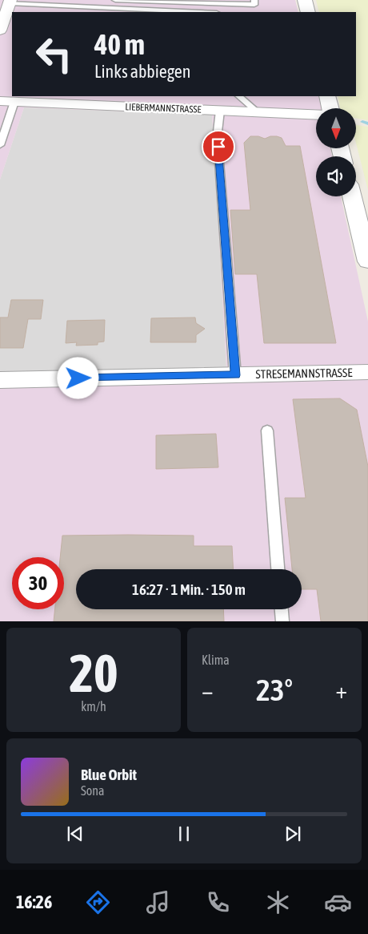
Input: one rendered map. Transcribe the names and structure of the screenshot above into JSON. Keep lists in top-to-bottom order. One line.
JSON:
{"streets":{"street":["LIEBERMANNSTRASSE","STRESEMANNSTRASSE"]},"north":"bottom","page":{"turn":["40 m","Links abbiegen"],"limit":"30","trip":"16:27 · 1 Min. · 150 m","tile":[["20","km/h"],"Klima"],"heat":["−","23°","+"],"song":["Blue Orbit","Sona"],"tabs":"16:26"}}
